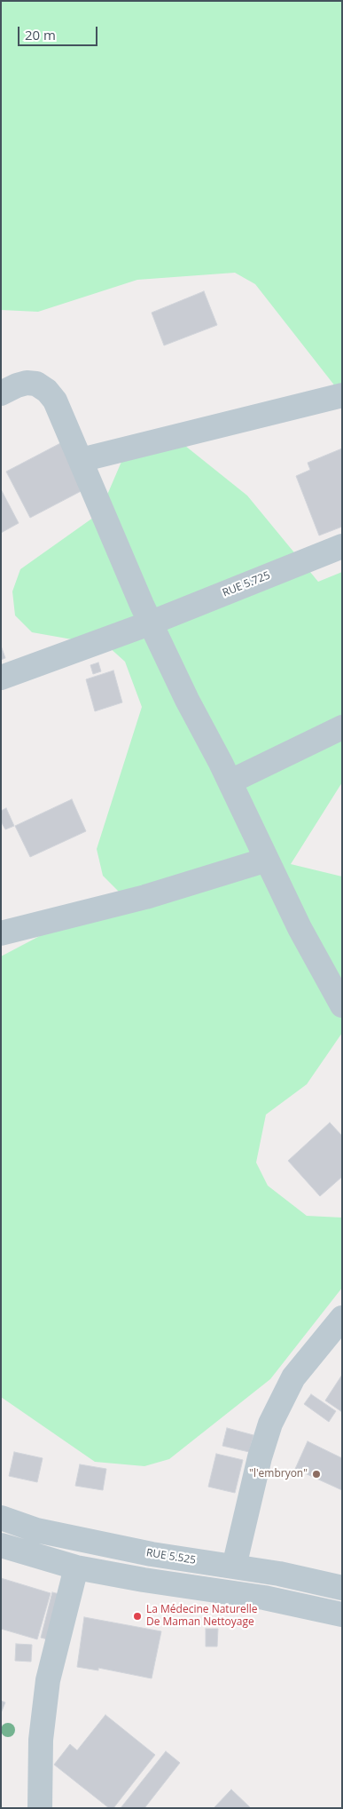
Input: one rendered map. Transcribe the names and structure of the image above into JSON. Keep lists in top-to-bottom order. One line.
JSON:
{"streets":{"street":["RUE 5.725","RUE 5.525"]},"places":["\"l'embryon\"","La Médecine Naturelle De Maman Nettoyage"],"scale_bar":"20 m"}
